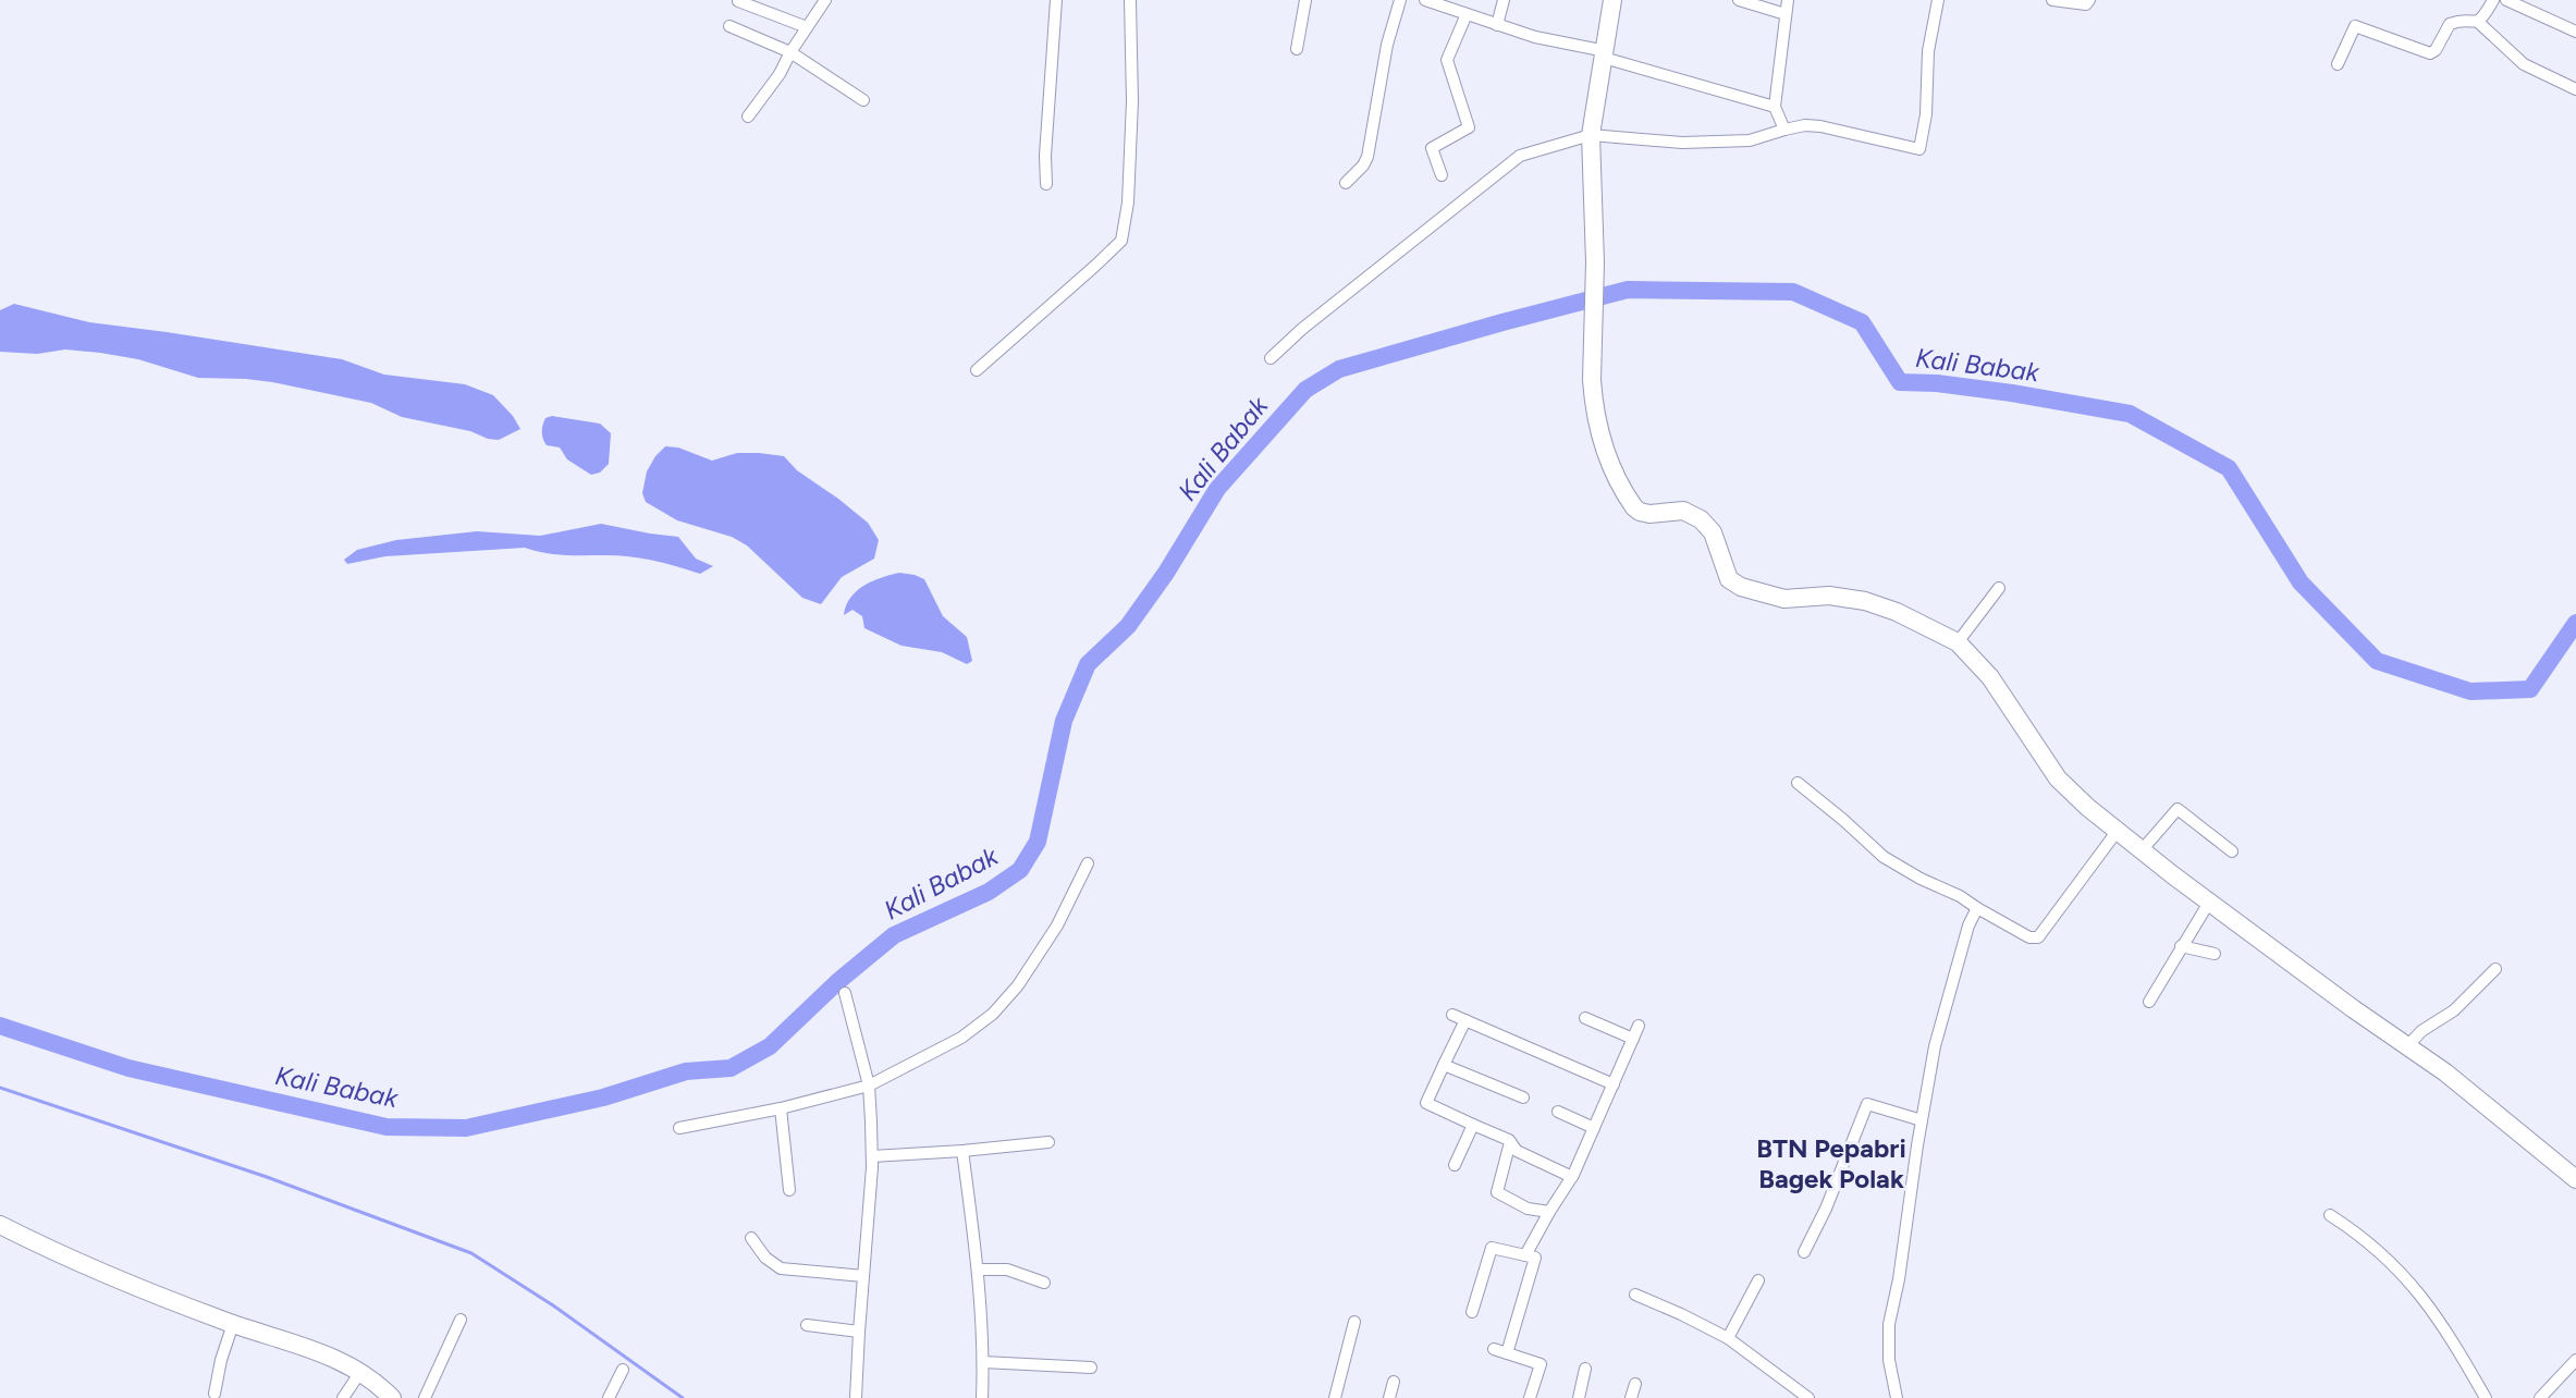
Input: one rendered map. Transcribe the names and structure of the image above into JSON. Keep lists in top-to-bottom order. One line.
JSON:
{"districts":["BTN Pepabri Bagek Polak"],"water":["Kali Babak"]}
